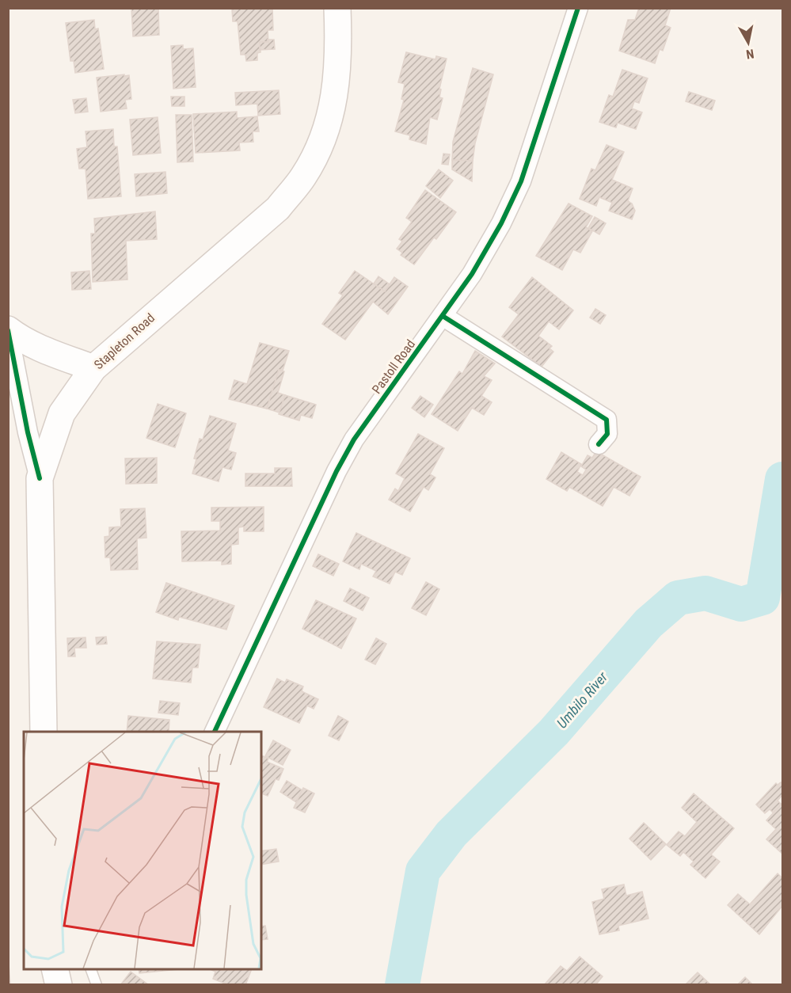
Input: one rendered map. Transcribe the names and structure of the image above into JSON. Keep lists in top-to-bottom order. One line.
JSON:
{"streets":{"main road":["Stapleton Road"],"street":["Pastoll Road"]},"water":["Umbilo River"],"north":"bottom"}
